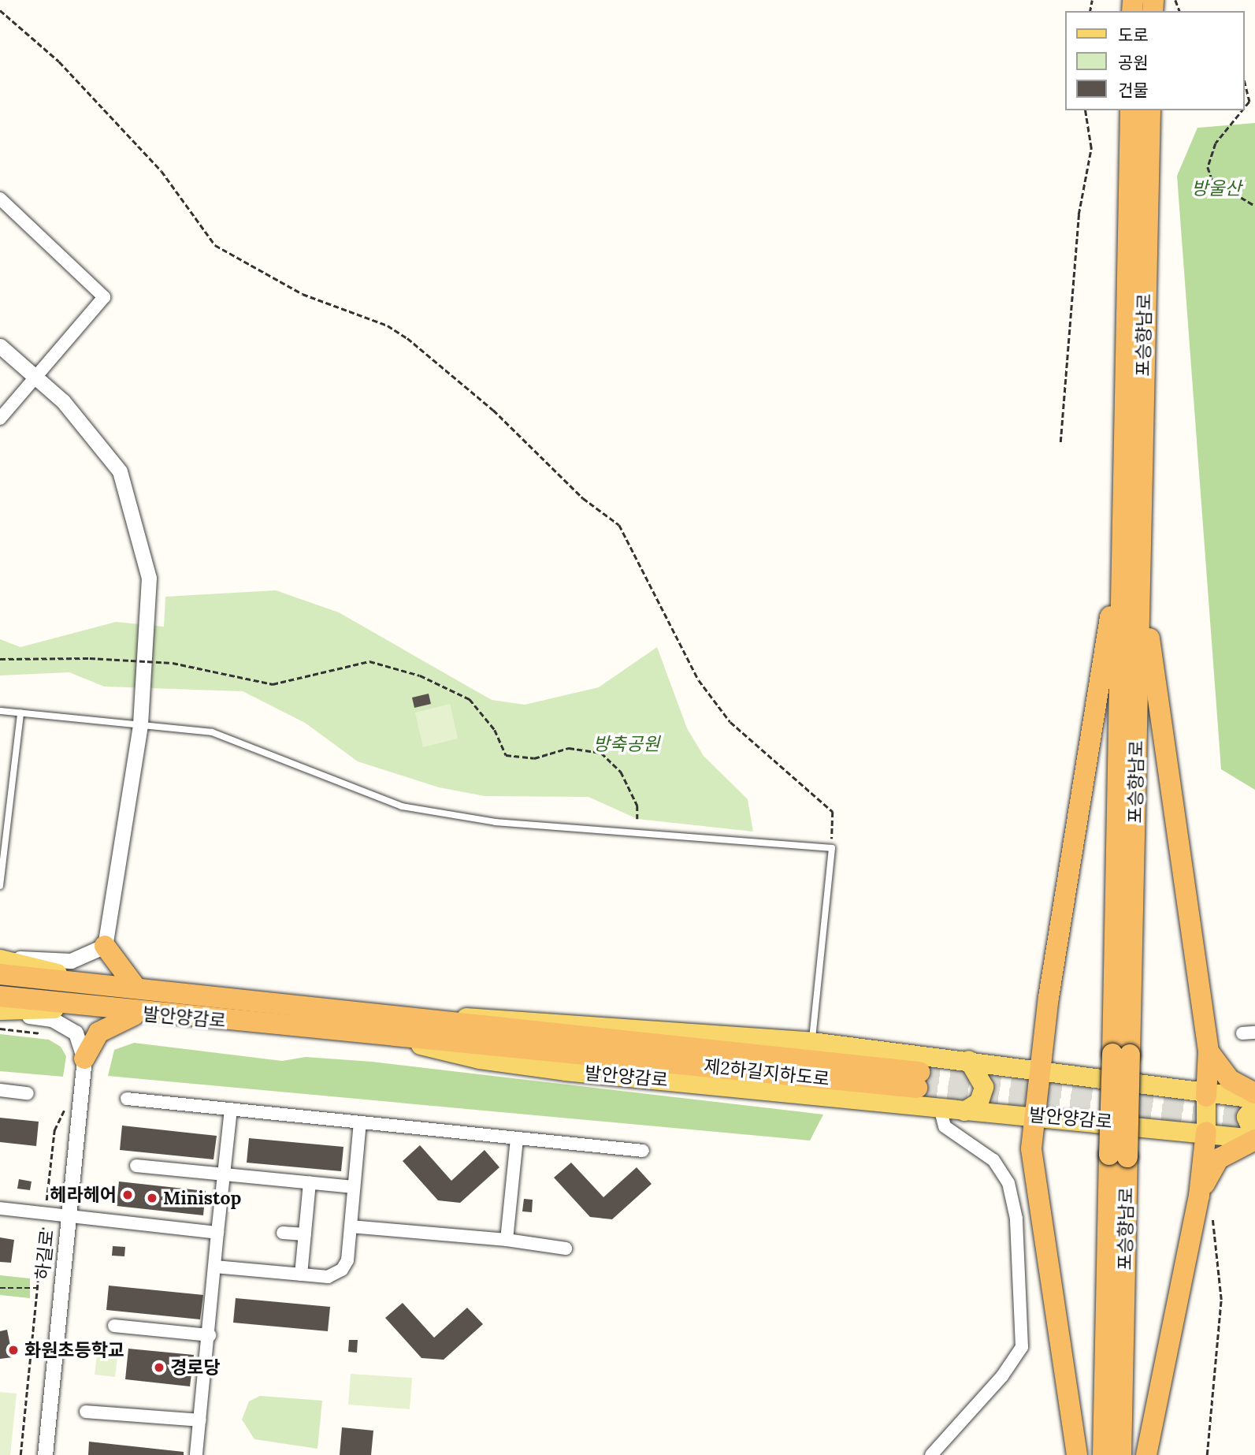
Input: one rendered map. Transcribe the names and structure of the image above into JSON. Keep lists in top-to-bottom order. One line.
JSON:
{"streets":{"highway":["포승향남로","발안양감로","제2하길지하도로"],"street":["하길로"]},"crossings":[["발안양감로","제2하길지하도로"]],"parks":["방울산","방축공원"],"places":["헤라헤어","Ministop","화원초등학교","경로당"],"legend":["도로","공원","건물"]}
